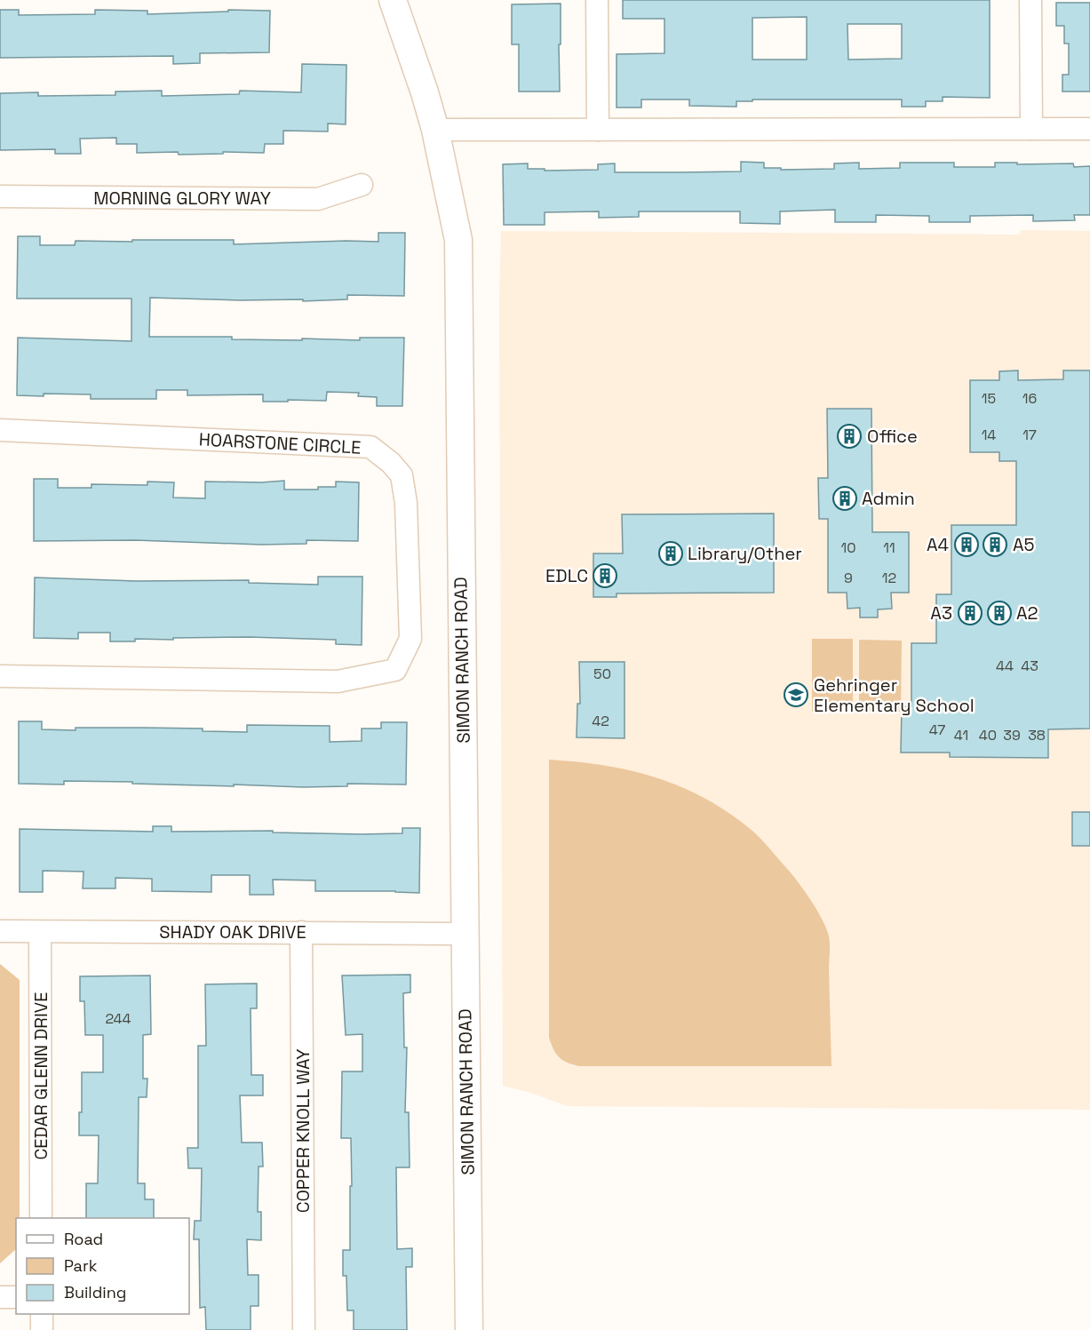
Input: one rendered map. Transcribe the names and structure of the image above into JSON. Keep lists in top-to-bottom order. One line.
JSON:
{"streets":{"street":["MORNING GLORY WAY","HOARSTONE CIRCLE","SIMON RANCH ROAD","SHADY OAK DRIVE","CEDAR GLENN DRIVE","COPPER KNOLL WAY"]},"crossings":[["SIMON RANCH ROAD","SHADY OAK DRIVE"],["SHADY OAK DRIVE","CEDAR GLENN DRIVE"],["SHADY OAK DRIVE","COPPER KNOLL WAY"]],"places":{"building":["Office","Admin","A4","A5","Library/Other","EDLC","A3","A2"],"school or university":["Gehringer Elementary School"]},"house_numbers":["15","16","14","17","10","11","9","12","44","43","50","42","47","41","40","39","38","244"],"legend":["Road","Park","Building"]}
